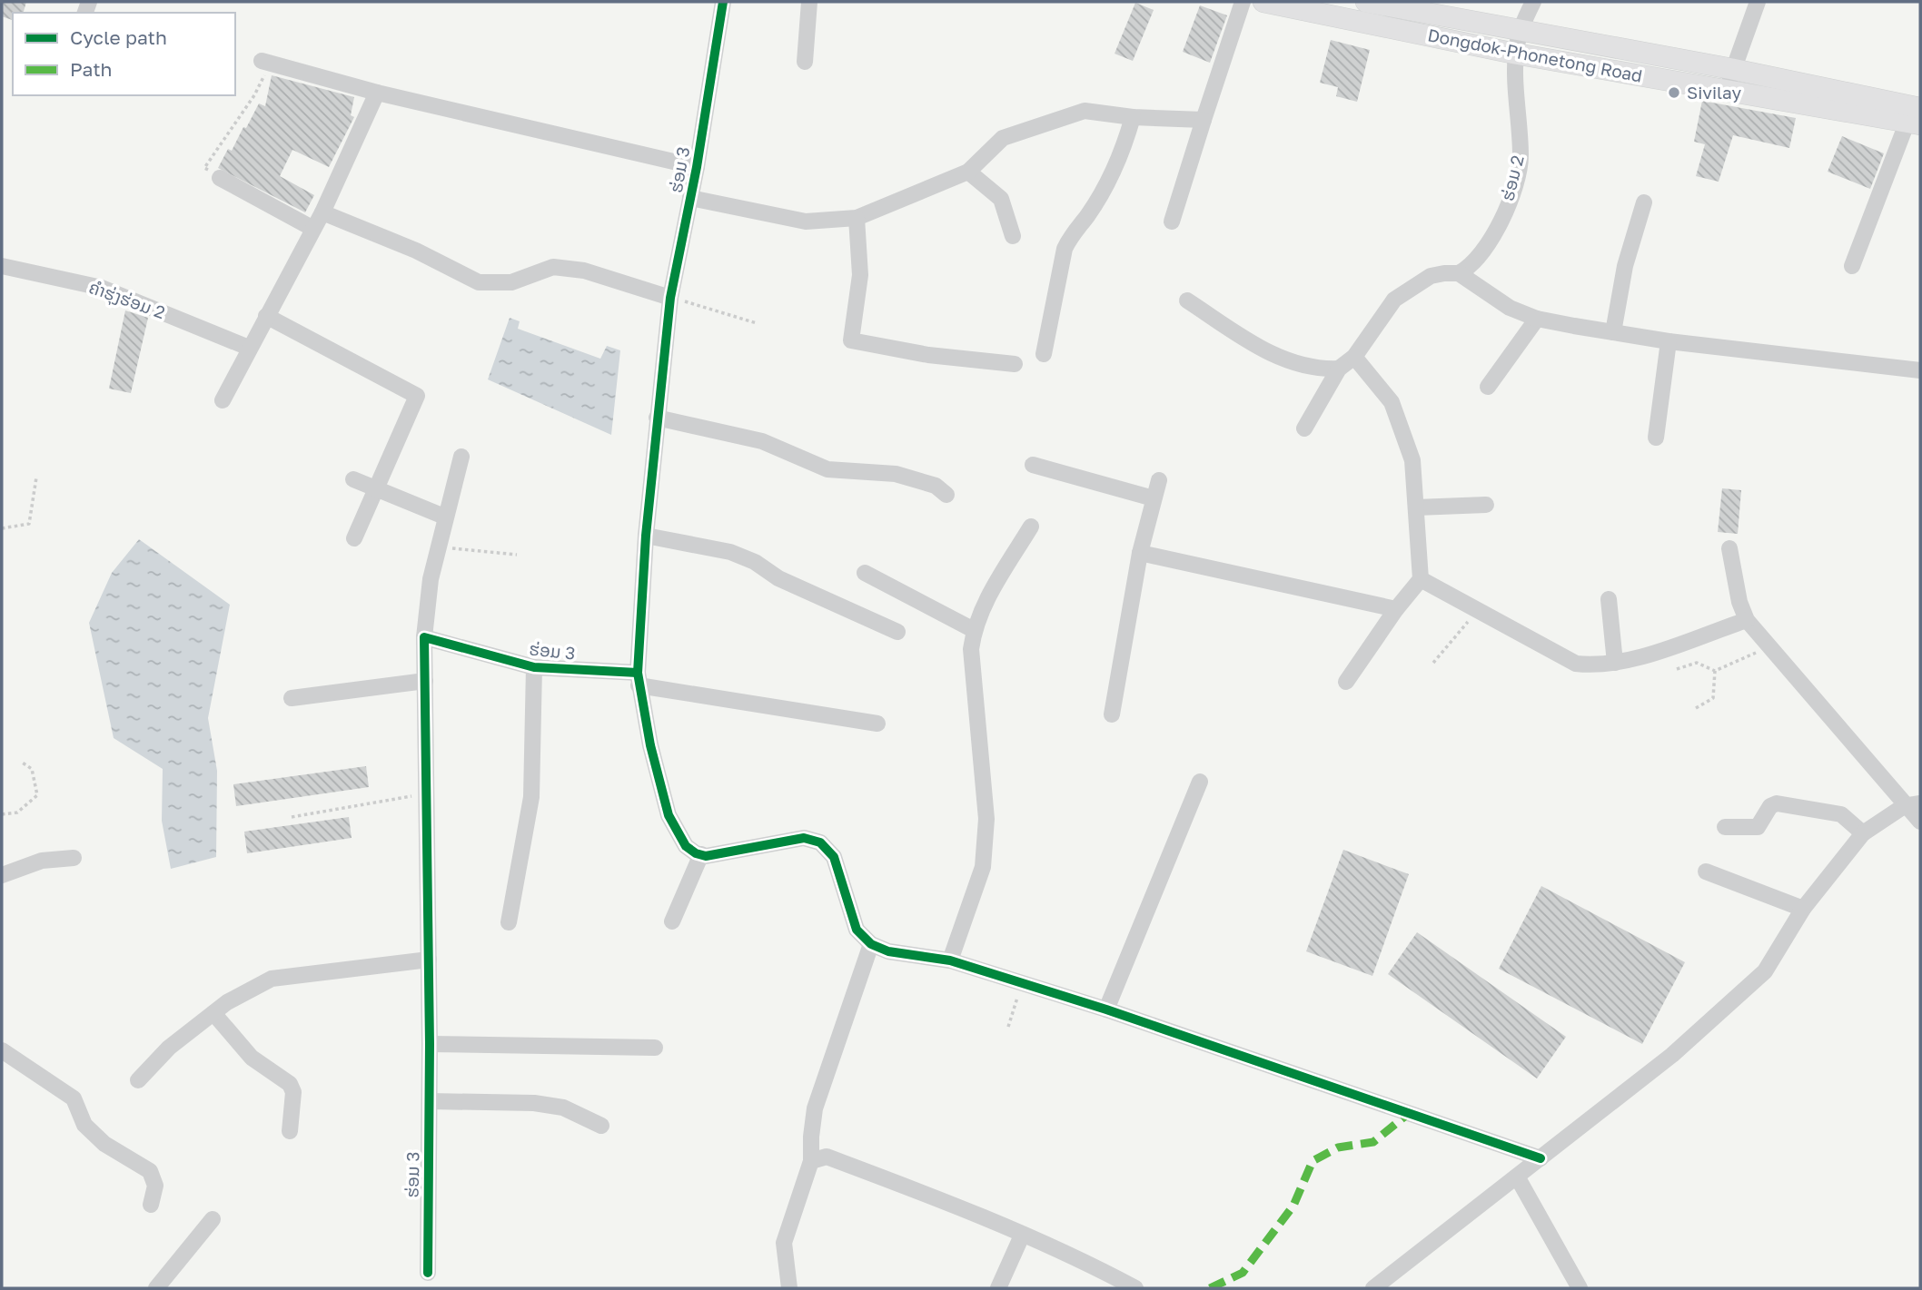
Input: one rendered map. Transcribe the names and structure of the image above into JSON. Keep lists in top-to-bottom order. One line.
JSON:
{"streets":{"main road":["Dongdok-Phonetong Road"],"street":["ຮ່ອມ 3","ຮ່ອມ 2","ຄໍາຮຸ່ງຮ່ອມ 2"]},"crossings":[["Dongdok-Phonetong Road","ຮ່ອມ 2"]],"places":["Sivilay"],"legend":["Cycle path","Path"]}
